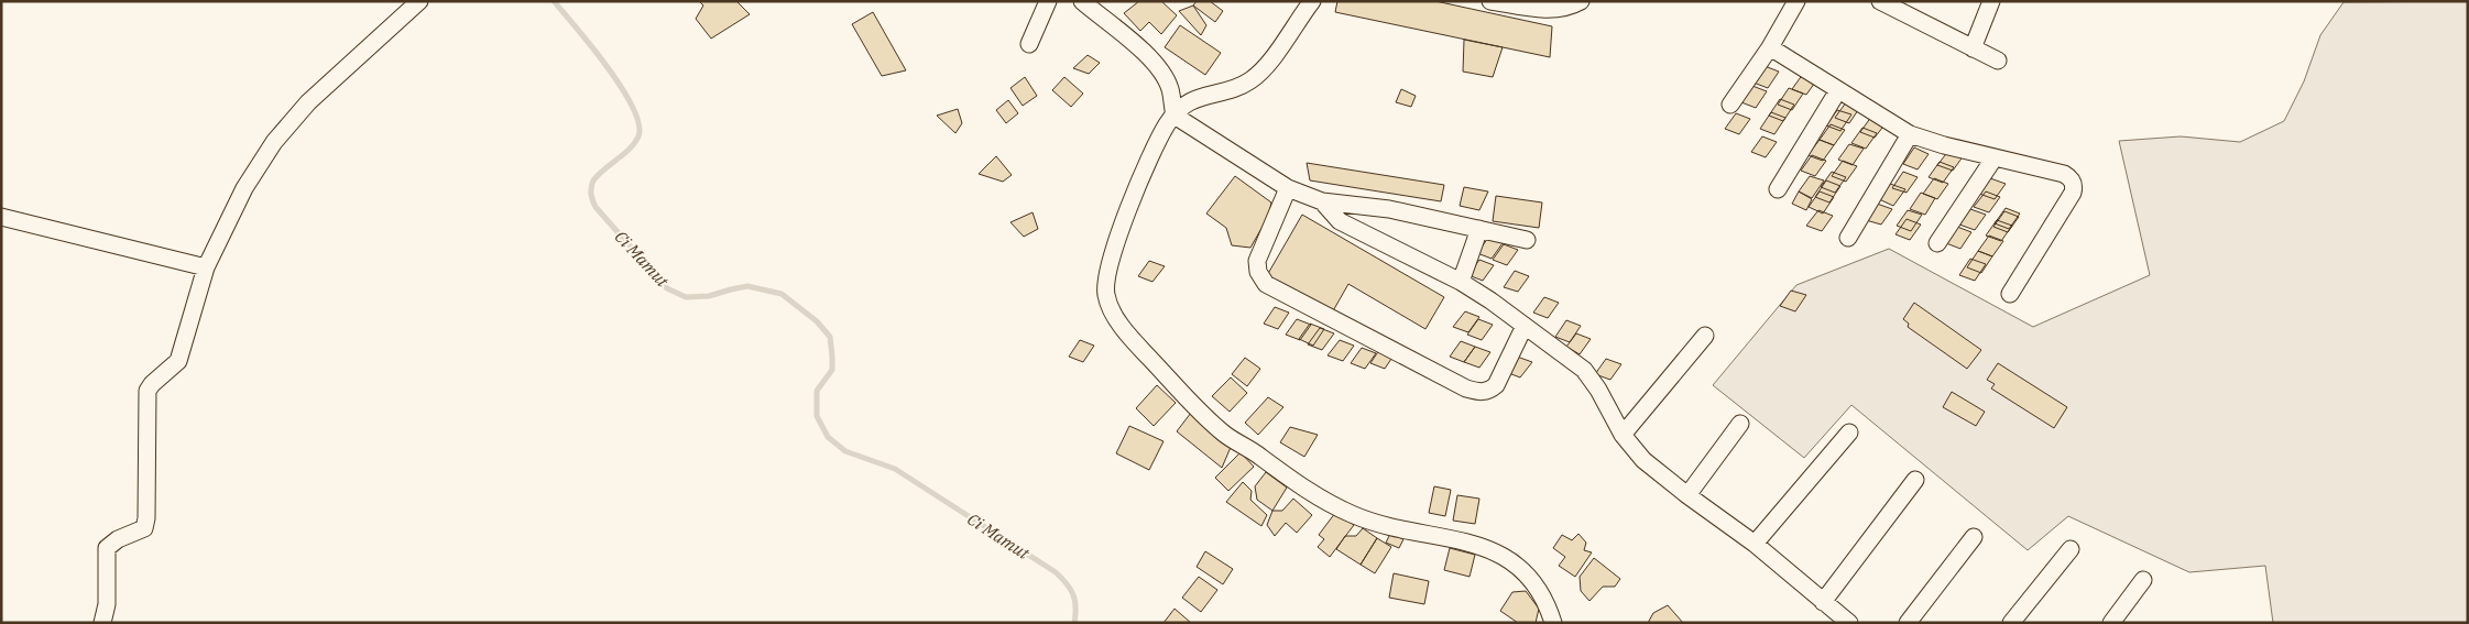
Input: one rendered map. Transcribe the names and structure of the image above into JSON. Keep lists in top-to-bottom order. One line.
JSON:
{"water":["Ci Mamut"]}
